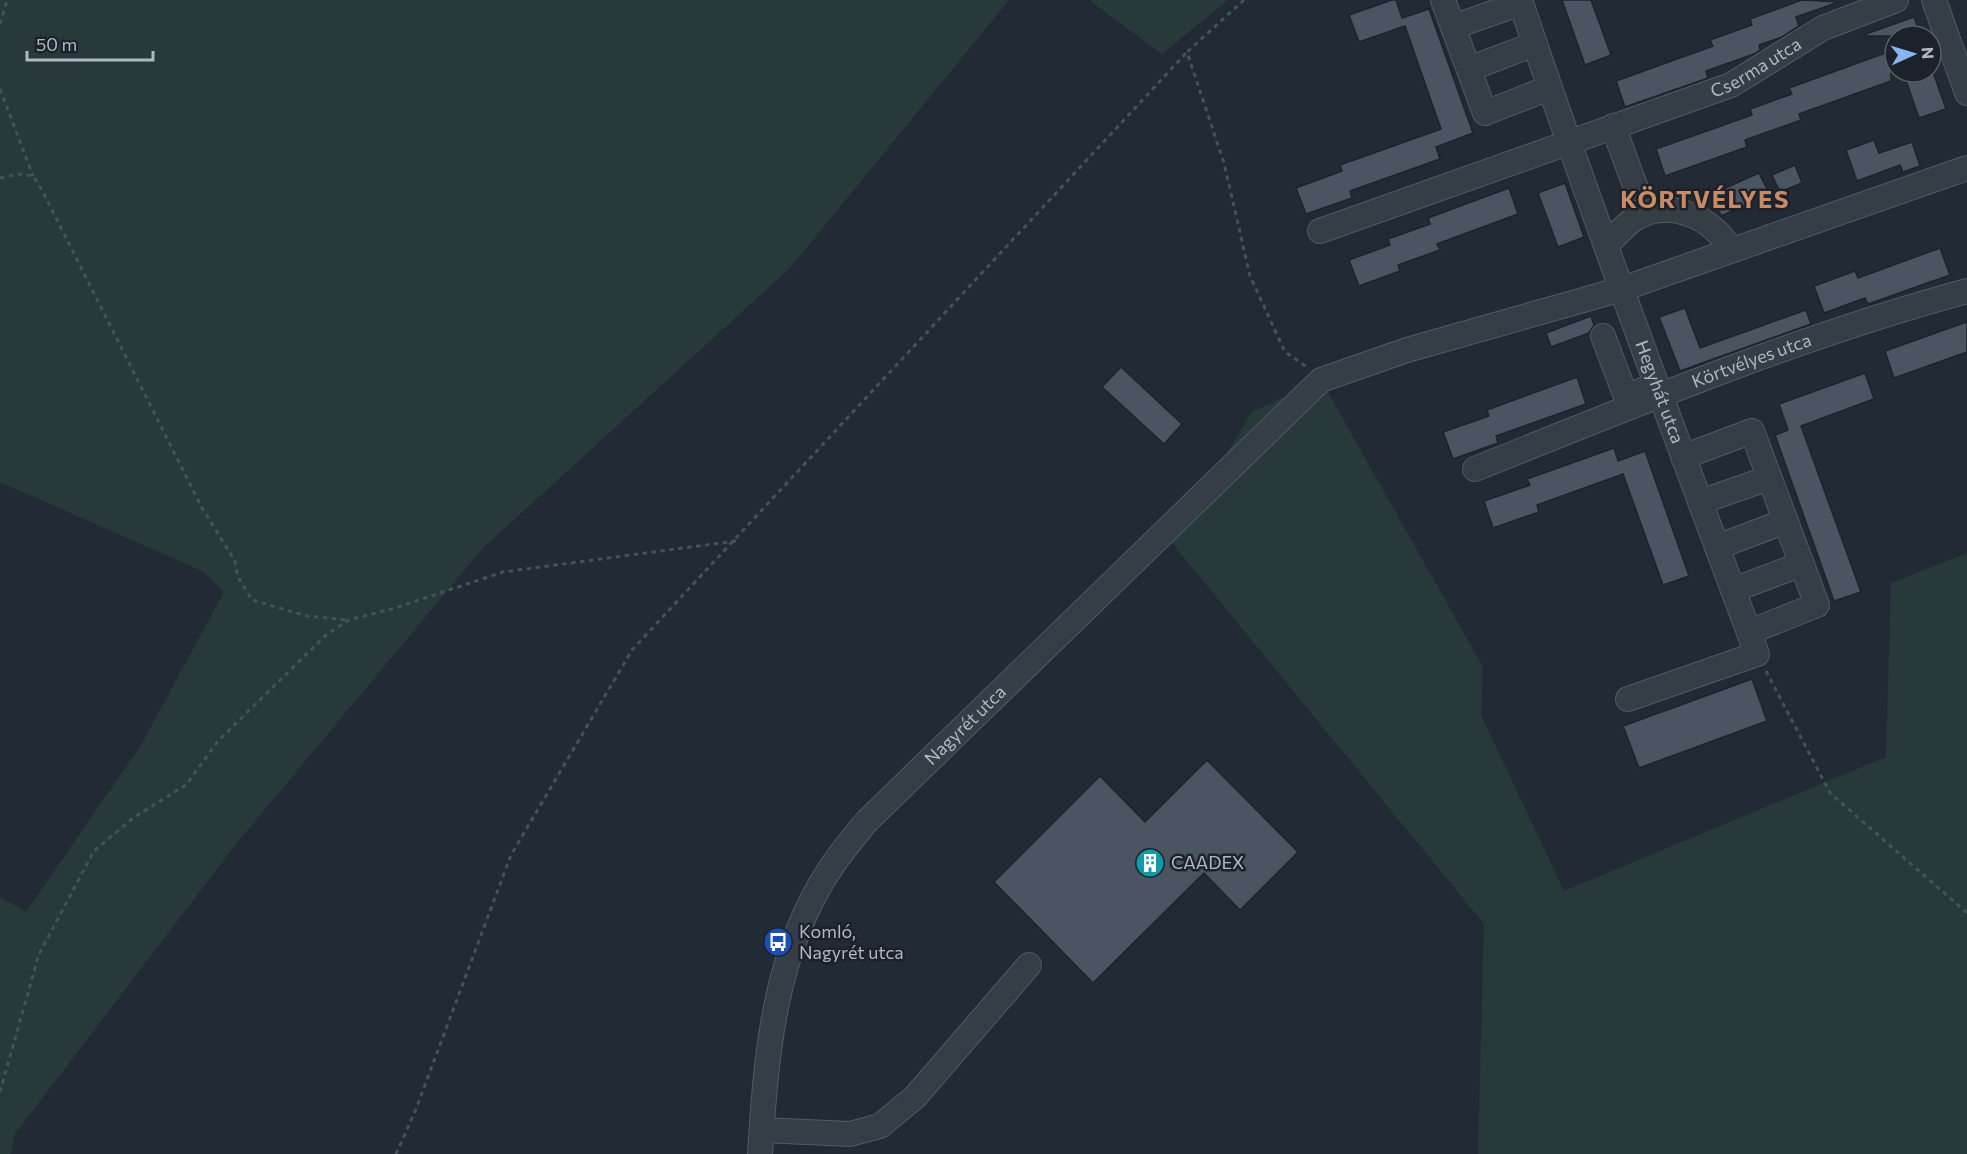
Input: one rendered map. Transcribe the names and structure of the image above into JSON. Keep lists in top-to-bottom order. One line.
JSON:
{"streets":{"street":["Cserma utca","Körtvélyes utca","Hegyhát utca","Nagyrét utca"]},"crossings":[["Cserma utca","Hegyhát utca"],["Körtvélyes utca","Hegyhát utca"]],"districts":["KÖRTVÉLYES"],"places":{"building":["CAADEX"],"bus stop":["Komló, Nagyrét utca"]},"scale_bar":"50 m","north":"right"}
